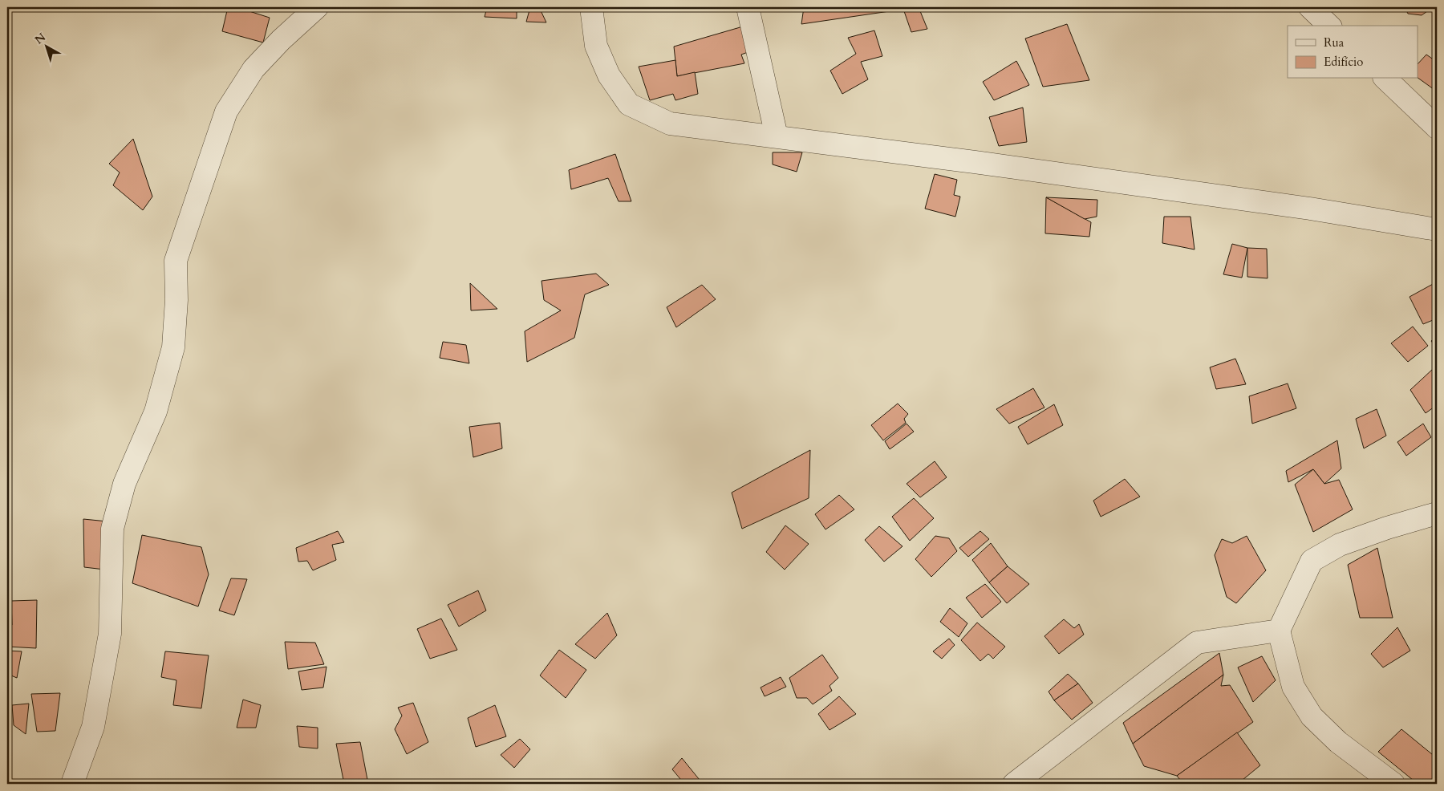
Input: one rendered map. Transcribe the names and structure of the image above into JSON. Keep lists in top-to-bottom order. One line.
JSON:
{"legend":["Rua","Edifício"],"north":"top left"}
